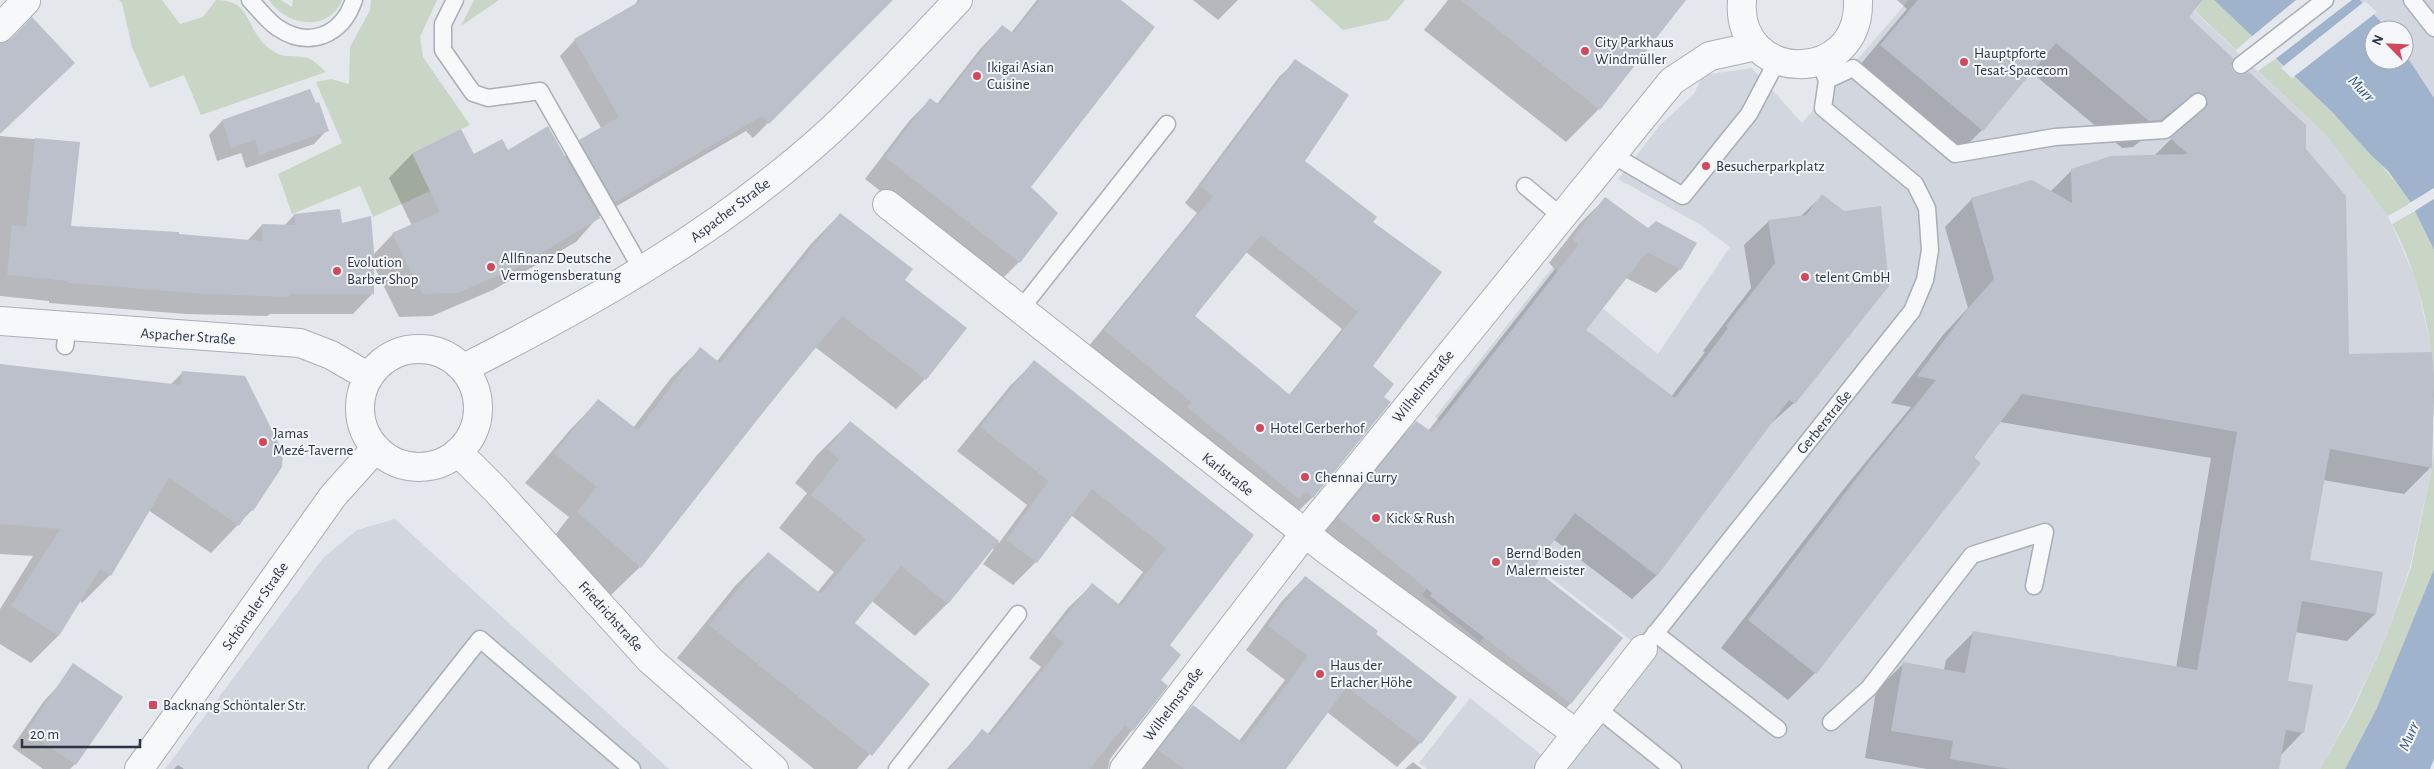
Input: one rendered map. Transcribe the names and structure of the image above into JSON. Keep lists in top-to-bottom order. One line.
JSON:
{"streets":{"street":["Aspacher Straße","Wilhelmstraße","Gerberstraße","Karlstraße","Schöntaler Straße","Friedrichstraße"]},"crossings":[["Aspacher Straße","Schöntaler Straße"],["Aspacher Straße","Friedrichstraße"],["Wilhelmstraße","Karlstraße"],["Gerberstraße","Karlstraße"],["Schöntaler Straße","Friedrichstraße"]],"water":["Murr"],"places":{"other":["City Parkhaus Windmüller","Hauptpforte Tesat-Spacecom","Ikigai Asian Cuisine","Besucherparkplatz","Allfinanz Deutsche Vermögensberatung","Evolution Barber Shop","telent GmbH","Hotel Gerberhof","Jamas Mezé-Taverne","Chennai Curry","Kick & Rush","Bernd Boden Malermeister","Haus der Erlacher Höhe"],"transit":["Backnang Schöntaler Str."]},"scale_bar":"20 m","north":"top left"}
